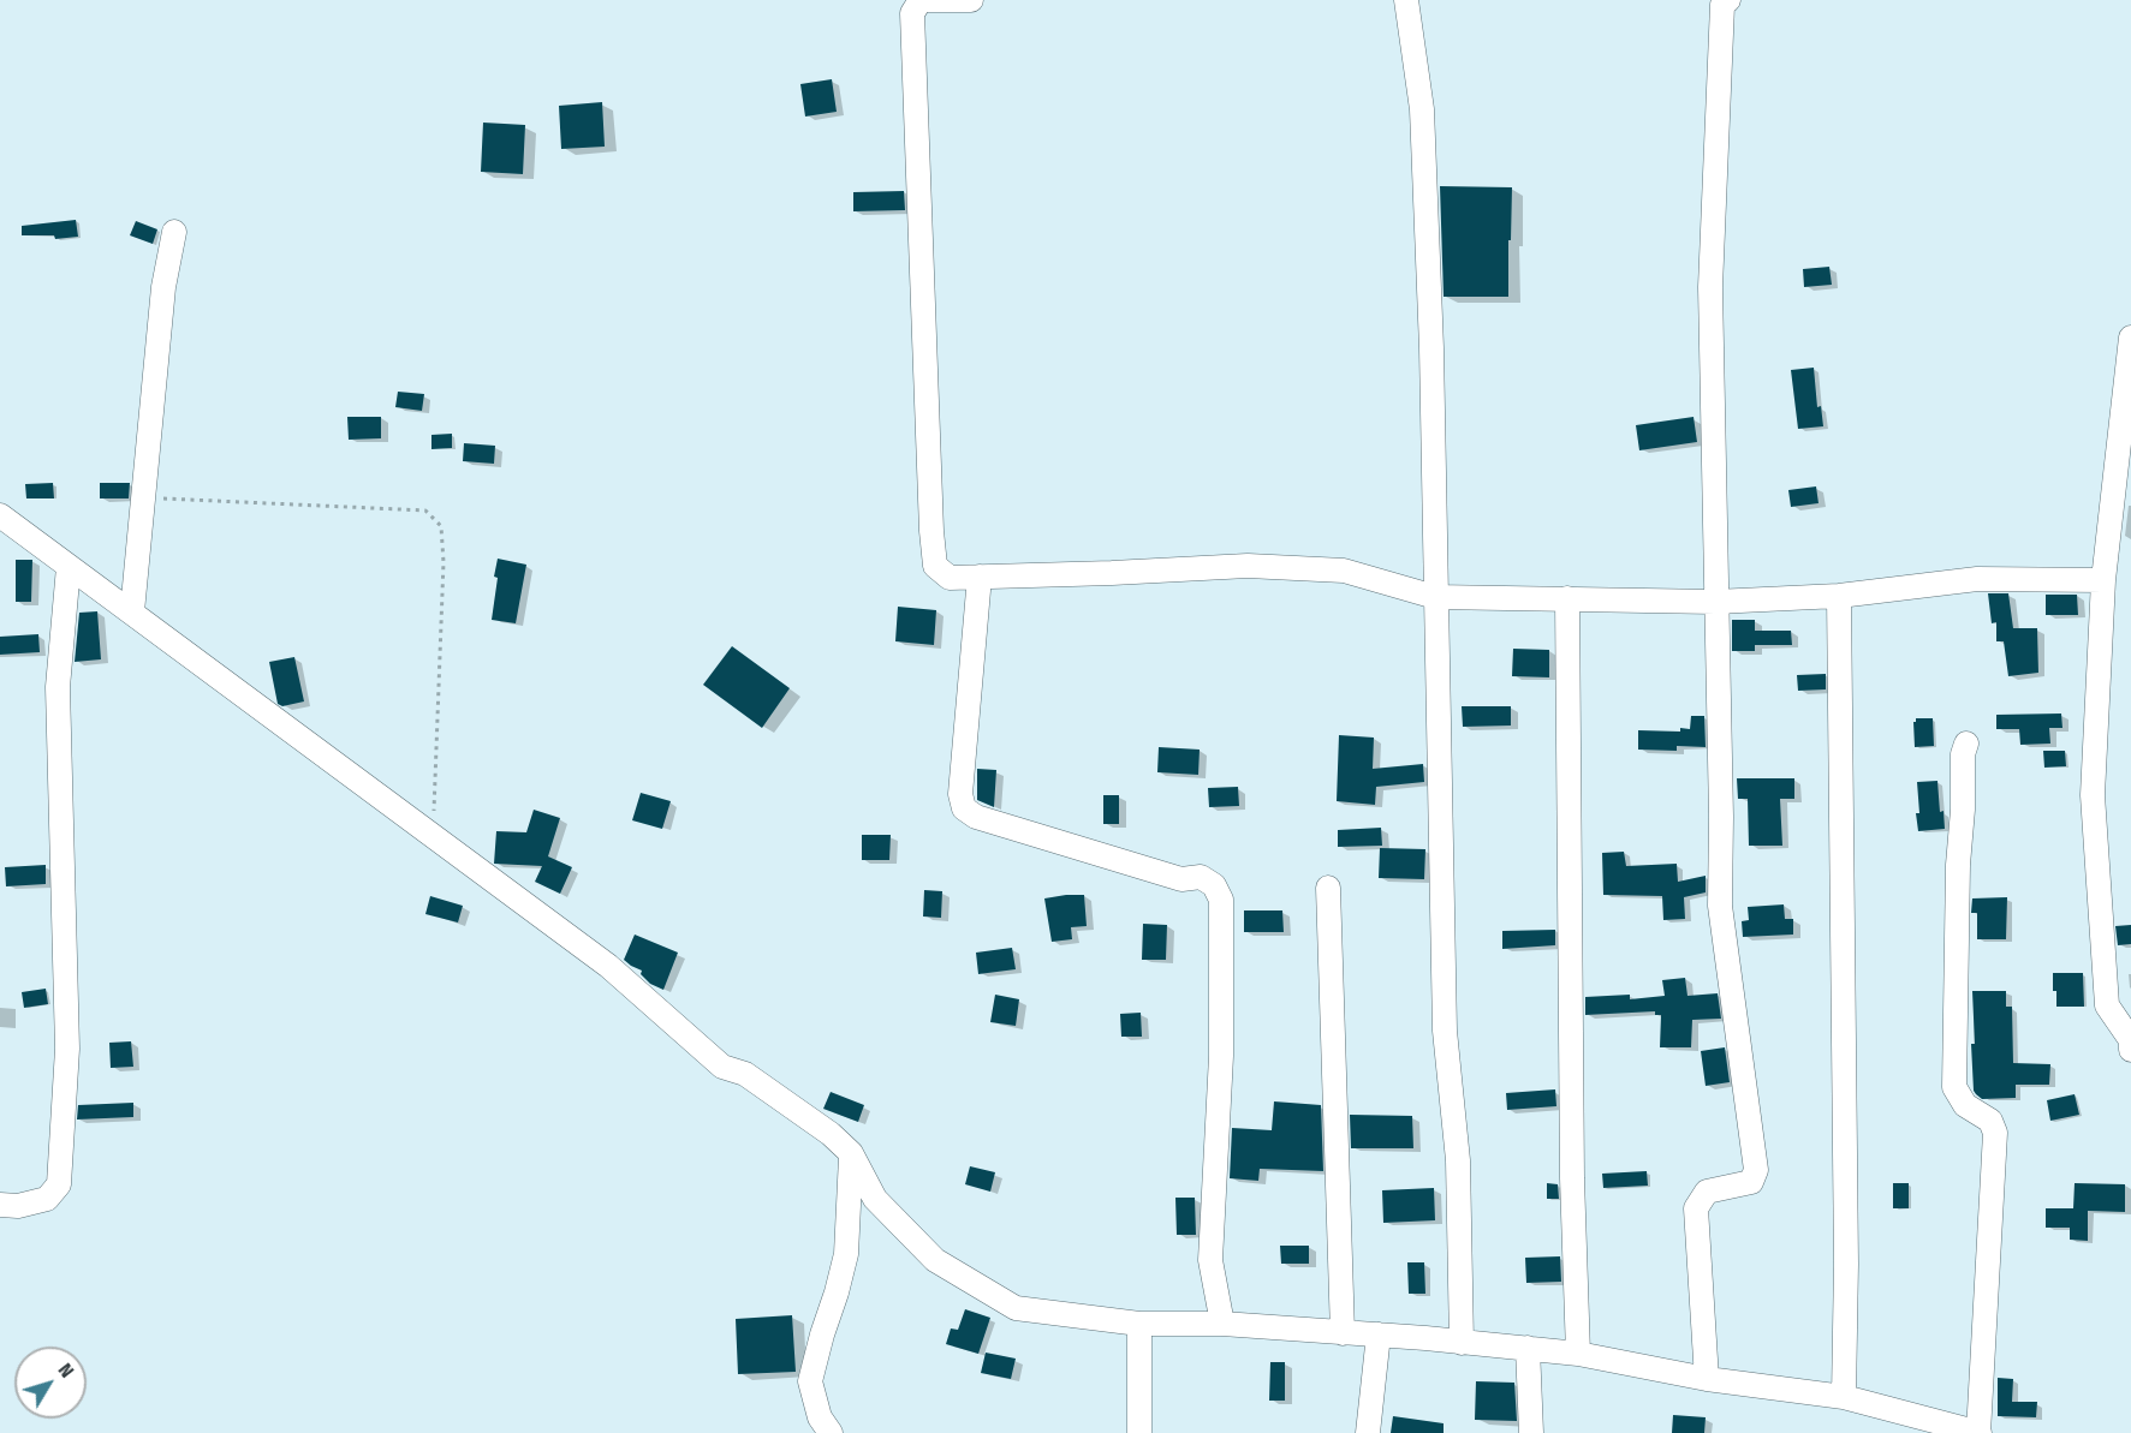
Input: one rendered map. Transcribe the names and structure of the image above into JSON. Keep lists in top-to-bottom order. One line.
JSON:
{"north":"top right"}
